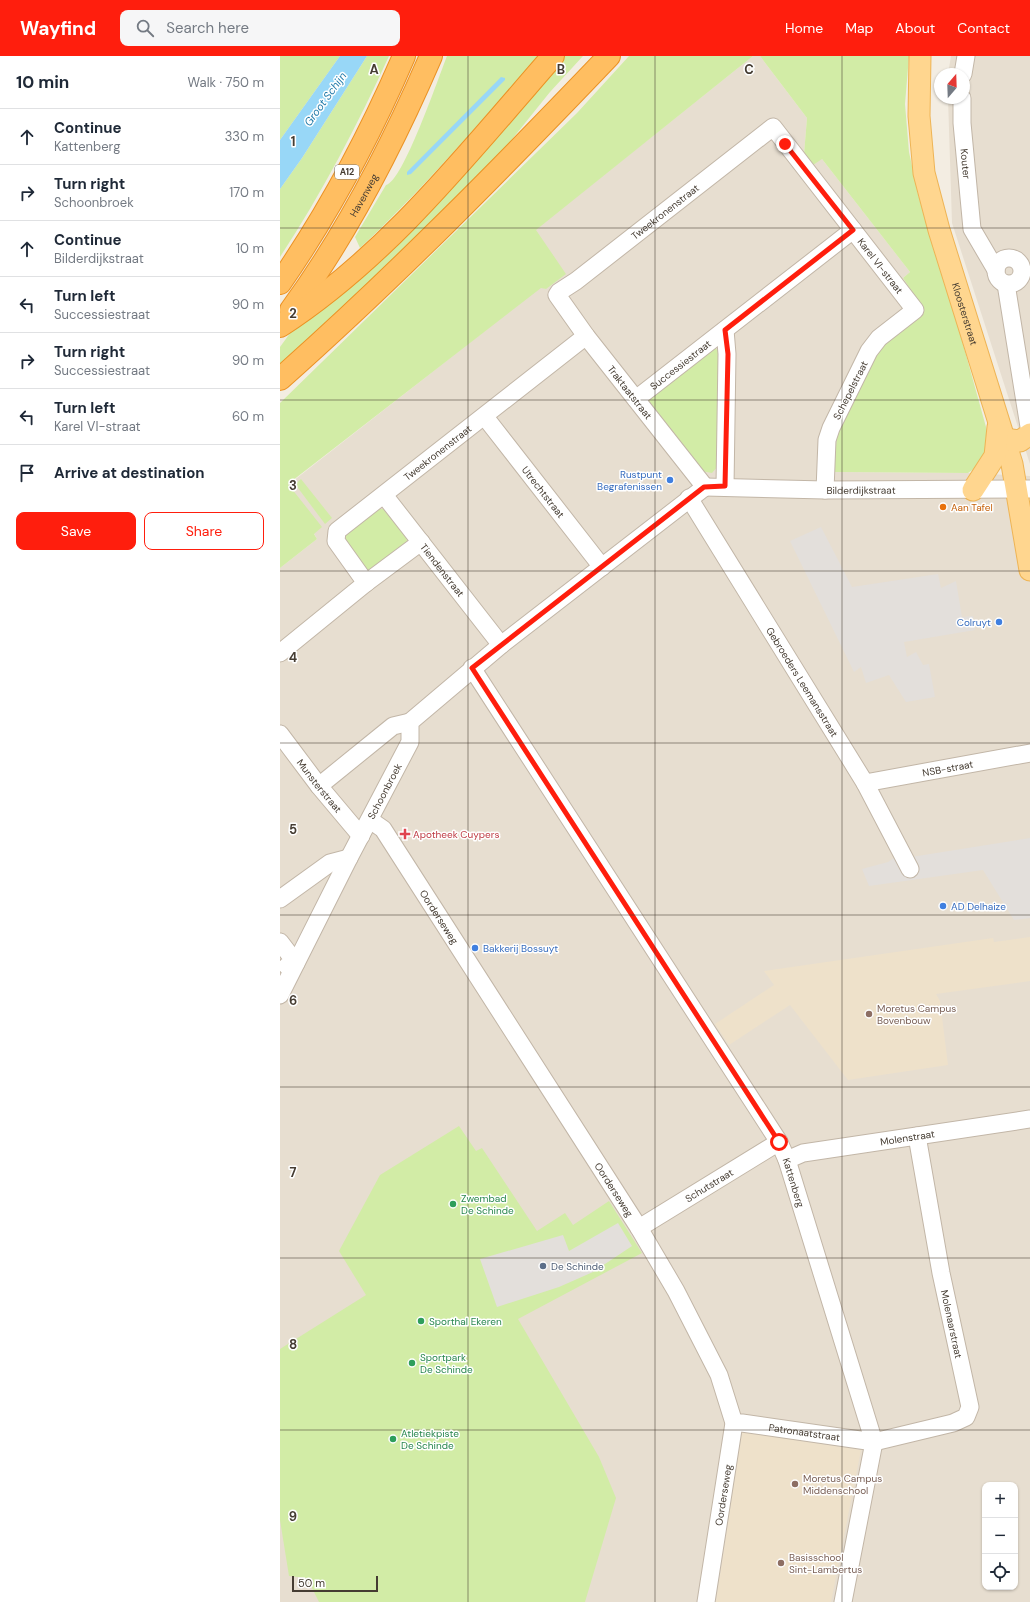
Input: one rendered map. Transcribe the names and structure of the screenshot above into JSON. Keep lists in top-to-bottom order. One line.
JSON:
{"streets":{"highway":["A12","Havenweg"],"main road":["Kloosterstraat"],"street":["Kouter","Tweekronenstraat","Karel VI-straat","Successiestraat","Schepelstraat","Traktaatstraat","Bilderdijkstraat","Utrechtstraat","Tiendenstraat","Gebroeders Leemansstraat","NSB-straat","Munsterstraat","Schoonbroek","Oorderseweg","Molenstraat","Kattenberg","Schutstraat","Molenaarstraat","Patronaatstraat"]},"crossings":[["Tweekronenstraat","Karel VI-straat"],["Tweekronenstraat","Traktaatstraat"],["Tweekronenstraat","Utrechtstraat"],["Tweekronenstraat","Tiendenstraat"],["Karel VI-straat","Successiestraat"],["Karel VI-straat","Schepelstraat"],["Kloosterstraat","Bilderdijkstraat"],["Successiestraat","Traktaatstraat"],["Successiestraat","Bilderdijkstraat"],["Schepelstraat","Bilderdijkstraat"],["Traktaatstraat","Bilderdijkstraat"],["Gebroeders Leemansstraat","NSB-straat"],["Munsterstraat","Schoonbroek"],["Schoonbroek","Oorderseweg"],["Oorderseweg","Schutstraat"],["Oorderseweg","Patronaatstraat"],["Molenstraat","Kattenberg"],["Molenstraat","Molenaarstraat"],["Kattenberg","Schutstraat"],["Kattenberg","Molenaarstraat"],["Kattenberg","Patronaatstraat"],["Molenaarstraat","Patronaatstraat"]],"water":["Groot Schijn"],"places":{"other":["Rustpunt Begrafenissen","Aan Tafel","Colruyt","AD Delhaize","Bakkerij Bossuyt","Moretus Campus Bovenbouw","Zwembad De Schinde","De Schinde","Sporthal Ekeren","Sportpark De Schinde","Atletiekpiste De Schinde","Moretus Campus Middenschool","Basisschool Sint-Lambertus"],"health":["Apotheek Cuypers"]},"scale_bar":"50 m","north":"top","page":{"header":"Wayfind","search":"Search here","nav":["Home","Map","About","Contact"],"heading":["10 min","Walk · 750 m"],"list":[["Continue","Kattenberg","330 m"],["Turn right","Schoonbroek","170 m"],["Continue","Bilderdijkstraat","10 m"],["Turn left","Successiestraat","90 m"],["Turn right","Successiestraat","90 m"],["Turn left","Karel VI-straat","60 m"],"Arrive at destination"],"buttons":["Save","Share"],"map_buttons":["+","−"],"scale":"50 m"},"grid":{"columns":["A","B","C"],"rows":["1","2","3","4","5","6","7","8","9"]}}
